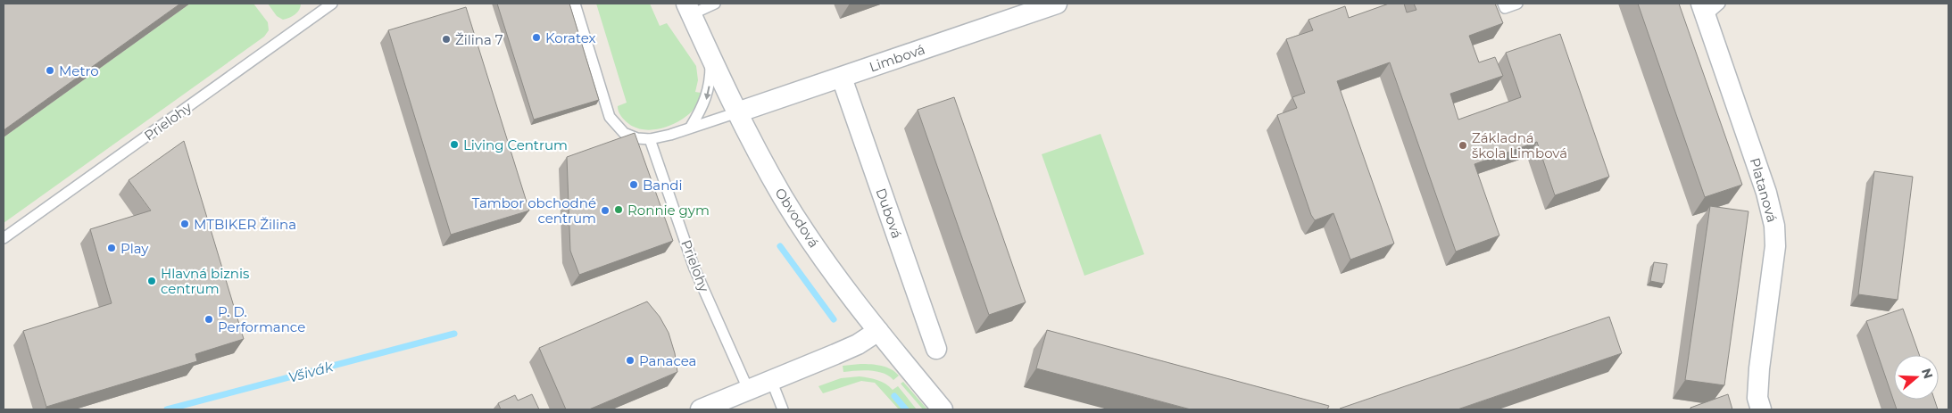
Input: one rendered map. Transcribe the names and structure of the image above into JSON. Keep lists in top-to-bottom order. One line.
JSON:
{"streets":{"street":["Limbová","Platanová","Dubová","Obvodová"],"lane":["Prielohy"]},"crossings":[["Limbová","Dubová"],["Limbová","Obvodová"]],"water":["Všivák"],"places":["Koratex","Žilina 7","Metro","Living Centrum","Základná škola Limbová","Bandi","Ronnie gym","Tambor obchodné centrum","MTBIKER Žilina","Play","Hlavná biznis centrum","P. D. Performance","Panacea"],"north":"right"}
